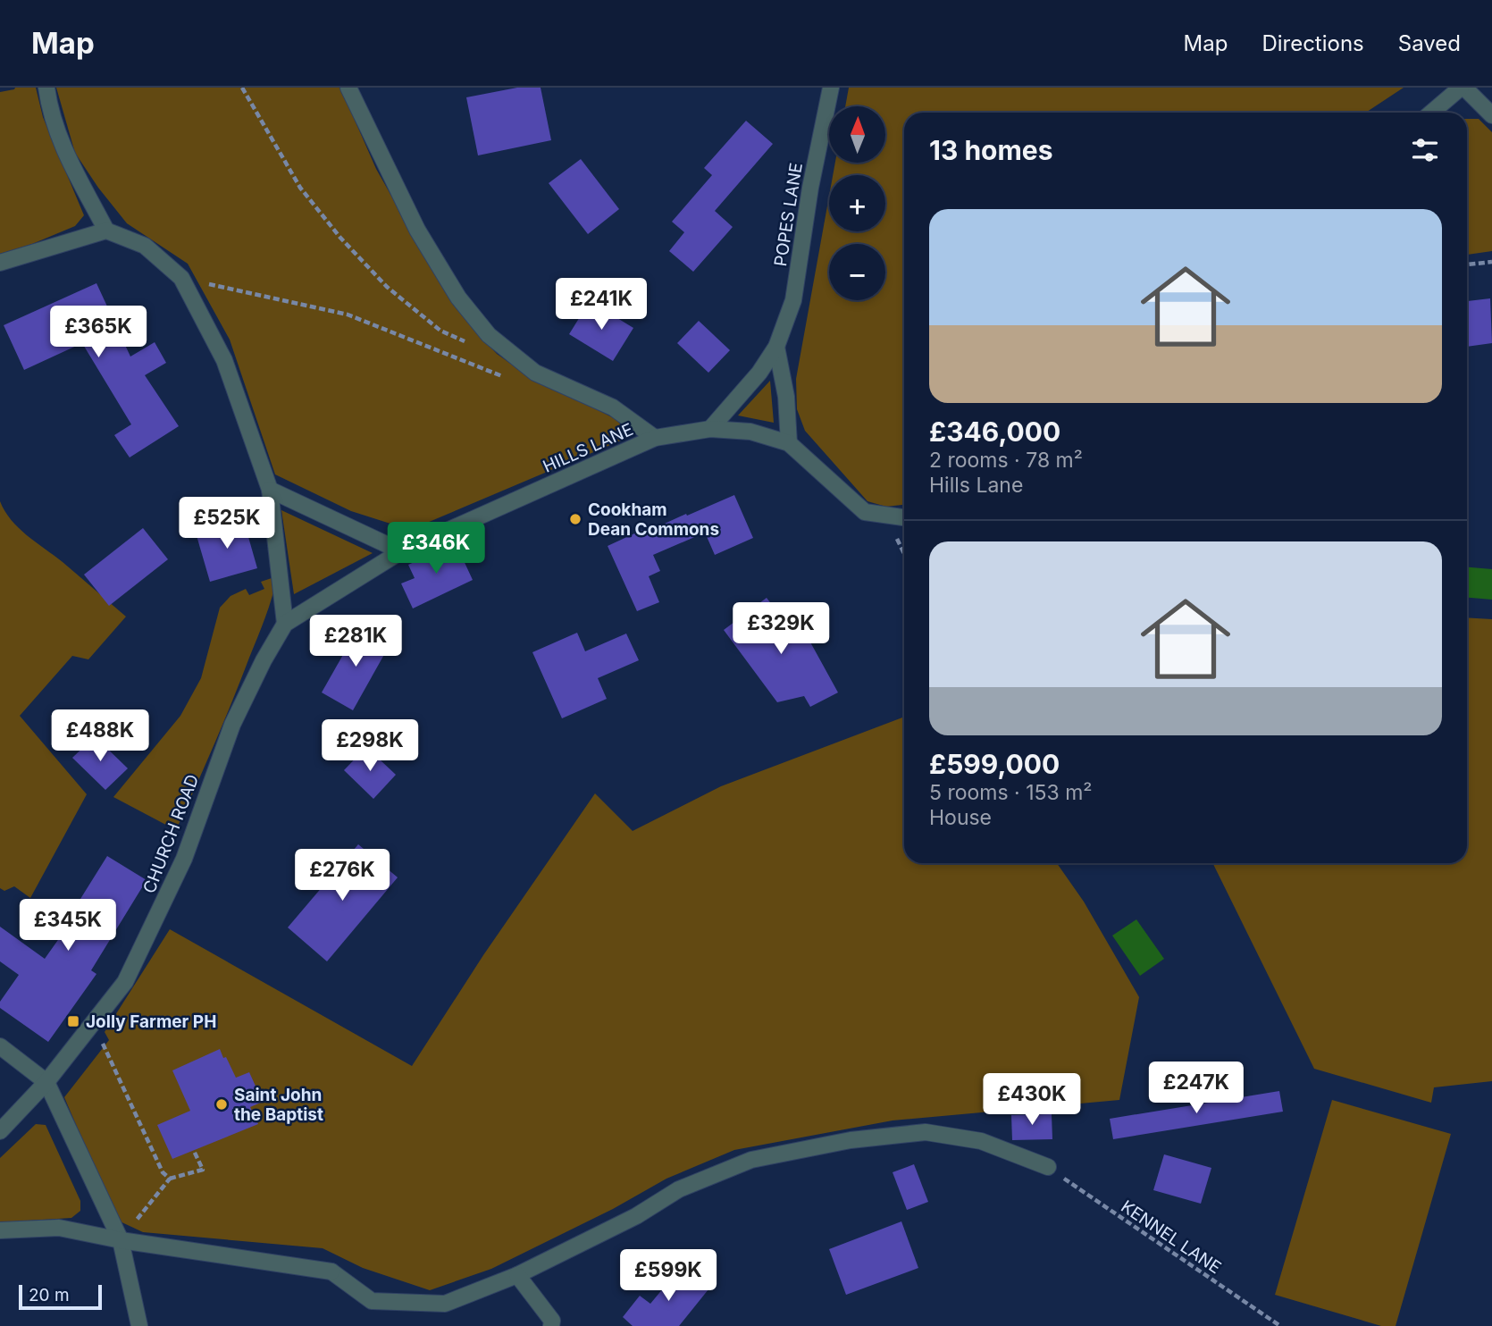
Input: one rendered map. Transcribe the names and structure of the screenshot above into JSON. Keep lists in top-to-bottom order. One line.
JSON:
{"streets":{"street":["POPES LANE","HILLS LANE","CHURCH ROAD"],"path":["KENNEL LANE"]},"crossings":[["POPES LANE","HILLS LANE"],["HILLS LANE","CHURCH ROAD"]],"places":{"other":["Cookham Dean Commons","Saint John the Baptist"],"transit":["Jolly Farmer PH"]},"scale_bar":"20 m","north":"top","page":{"header":"Map","nav":["Map","Directions","Saved"],"map_buttons":["+","−"],"heading":"13 homes","list":[{"name":"£346,000","note":"2 rooms · 78 m² · Hills Lane"},{"name":"£599,000","note":"5 rooms · 153 m² · House"}],"price":["£241K","£365K","£525K","£346K","£329K","£281K","£488K","£298K","£276K","£345K","£247K","£430K","£599K"],"scale":"20 m"}}
